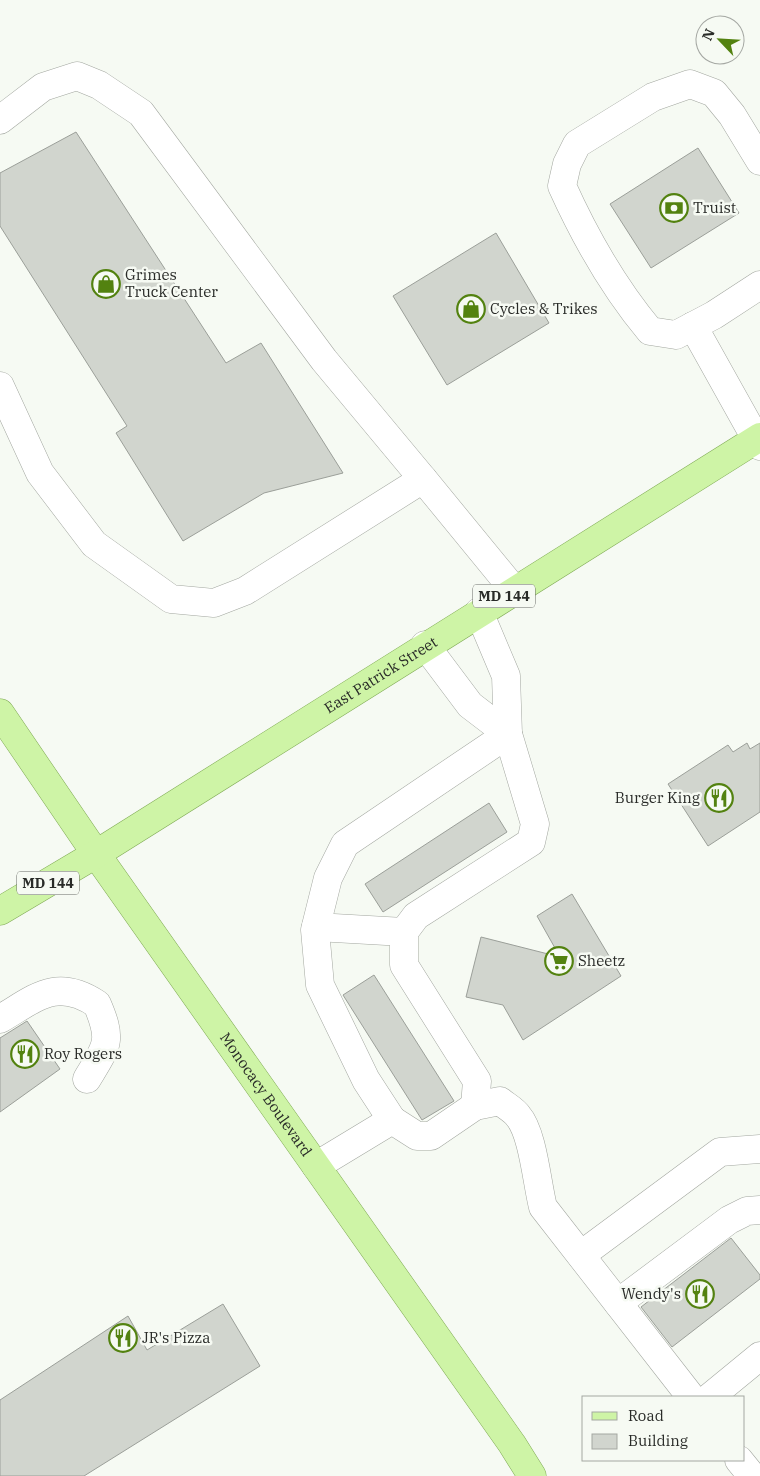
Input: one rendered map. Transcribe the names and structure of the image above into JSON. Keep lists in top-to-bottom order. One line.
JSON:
{"streets":{"main road":["MD 144","East Patrick Street","Monocacy Boulevard"]},"crossings":[["East Patrick Street","Monocacy Boulevard"]],"places":{"bank":["Truist"],"shop":["Grimes Truck Center","Cycles & Trikes"],"restaurant":["Burger King","Roy Rogers","Wendy's","JR's Pizza"],"supermarket":["Sheetz"]},"legend":["Road","Building"],"north":"top left"}
